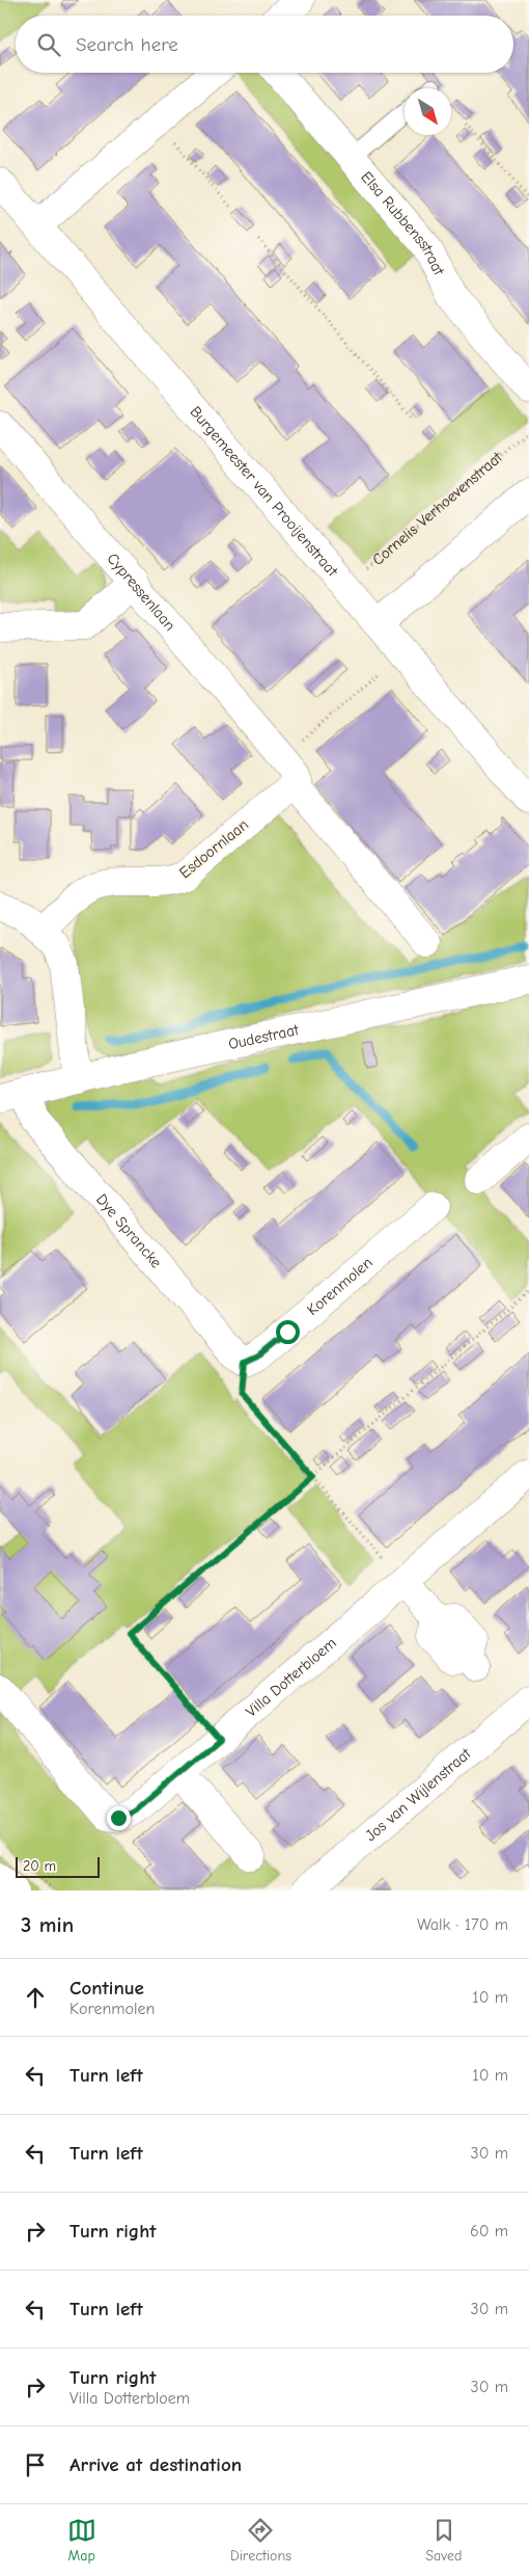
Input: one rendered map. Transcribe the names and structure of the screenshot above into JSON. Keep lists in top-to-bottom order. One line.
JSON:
{"streets":{"street":["Elsa Rubbensstraat","Burgemeester van Prooijenstraat","Cypressenlaan","Esdoornlaan","Oudestraat","Dye Sprancke","Korenmolen","Villa Dotterbloem","Jos van Wijlenstraat"],"path":["Cornelis Verhoevenstraat"]},"crossings":[["Burgemeester van Prooijenstraat","Cornelis Verhoevenstraat"],["Cypressenlaan","Esdoornlaan"],["Oudestraat","Dye Sprancke"],["Dye Sprancke","Korenmolen"]],"scale_bar":"20 m","north":"bottom right","page":{"search":"Search here","scale":"20 m","heading":["3 min","Walk · 170 m"],"list":[["Continue","Korenmolen","10 m"],["Turn left","10 m"],["Turn left","30 m"],["Turn right","60 m"],["Turn left","30 m"],["Turn right","Villa Dotterbloem","30 m"],"Arrive at destination"],"nav":["Map","Directions","Saved"]}}
